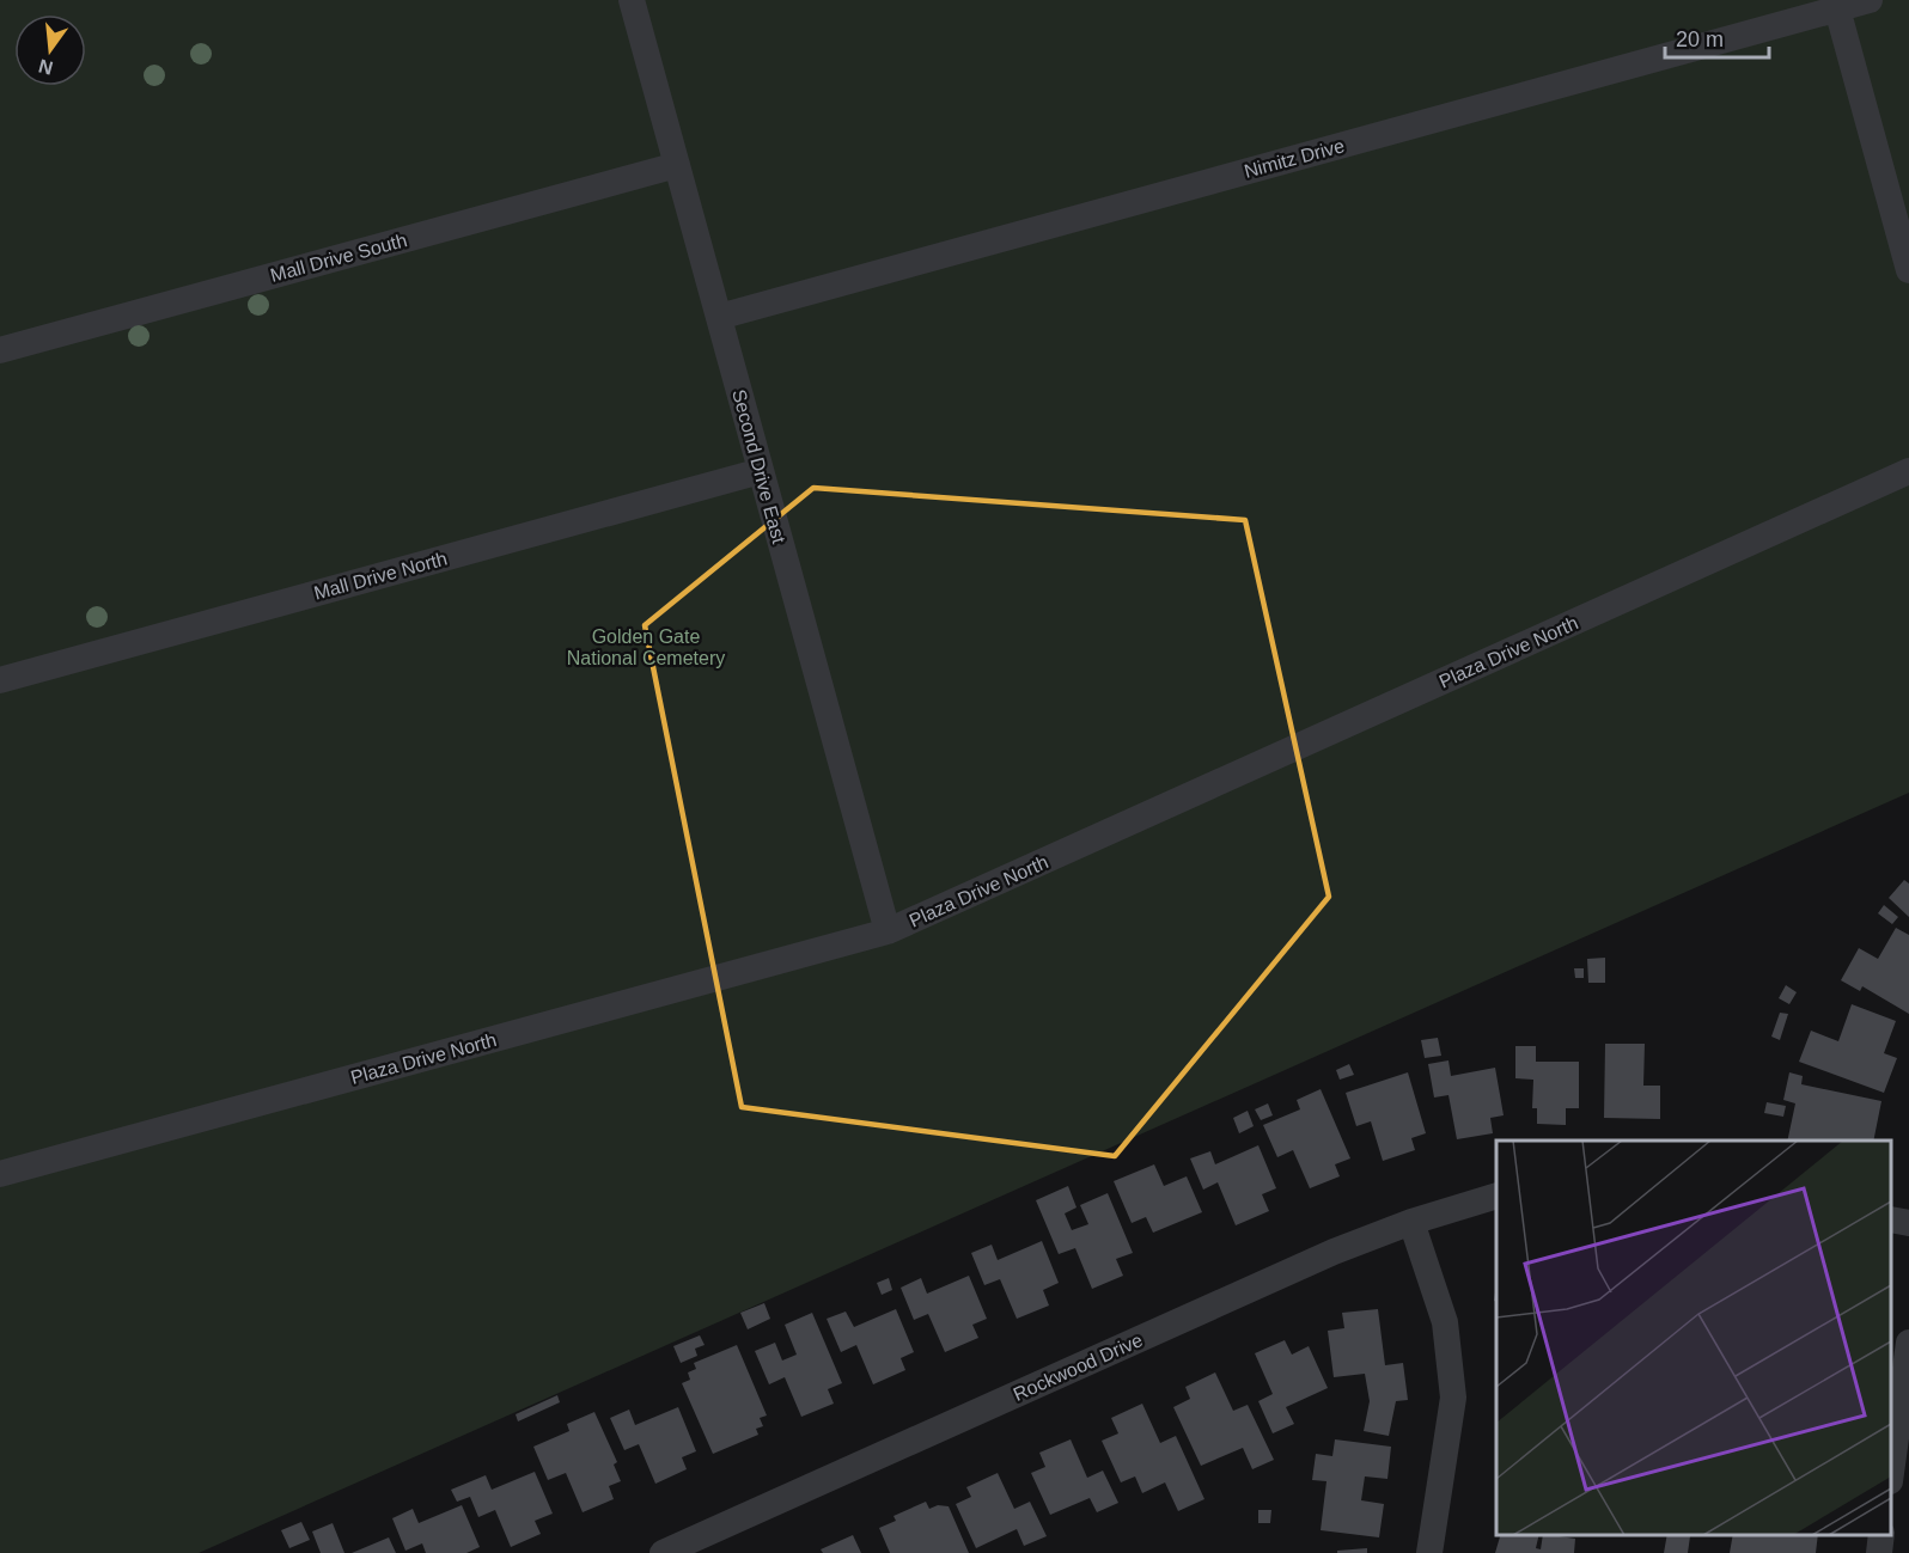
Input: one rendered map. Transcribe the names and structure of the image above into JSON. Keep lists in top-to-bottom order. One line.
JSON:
{"streets":{"street":["Nimitz Drive","Mall Drive South","Second Drive East","Mall Drive North","Plaza Drive North","Rockwood Drive"]},"crossings":[["Nimitz Drive","Second Drive East"],["Mall Drive South","Second Drive East"],["Second Drive East","Mall Drive North"],["Second Drive East","Plaza Drive North"]],"parks":["Golden Gate National Cemetery"],"scale_bar":"20 m","north":"bottom"}
